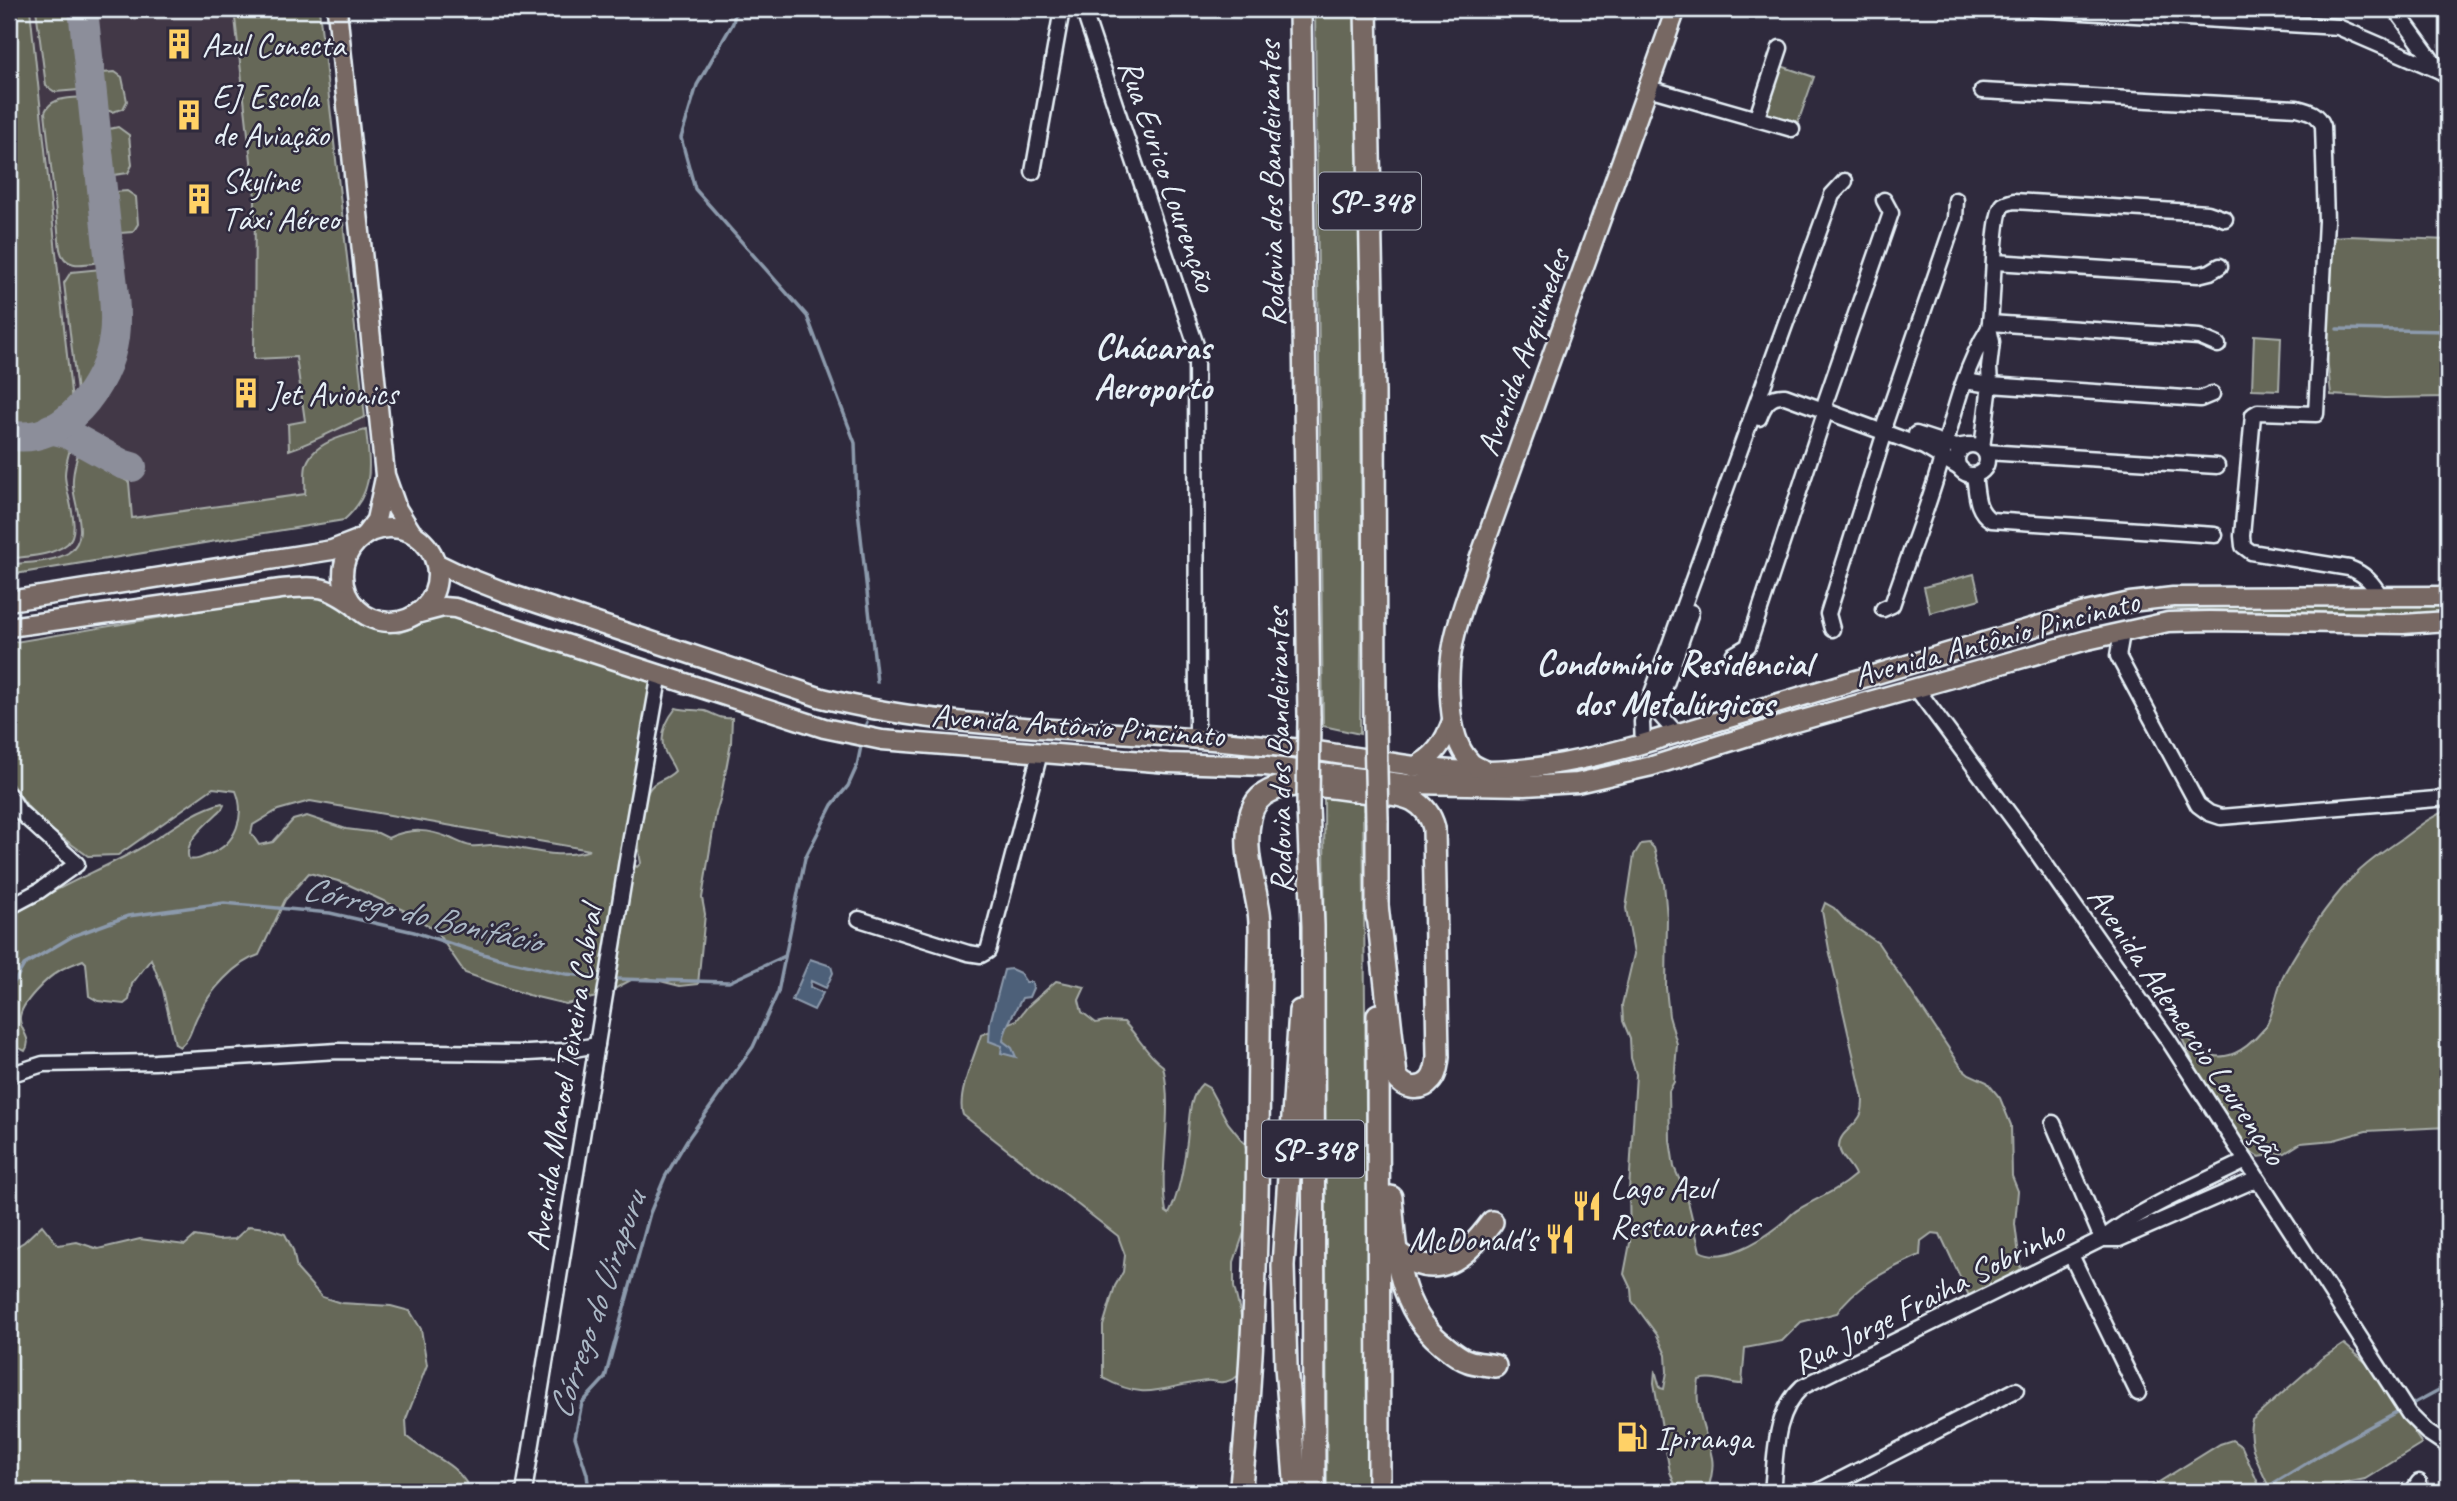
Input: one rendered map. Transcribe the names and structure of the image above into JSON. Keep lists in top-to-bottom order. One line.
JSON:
{"streets":{"highway":["Rodovia dos Bandeirantes","SP-348"],"main road":["Avenida Arquimedes","Avenida Antônio Pincinato"],"street":["Rua Eurico Lourenção","Avenida Ademercio Lourenção","Avenida Manoel Teixeira Cabral","Rua Jorge Fraiha Sobrinho"]},"crossings":[["Rua Eurico Lourenção","Avenida Antônio Pincinato"],["Avenida Arquimedes","Avenida Antônio Pincinato"],["Avenida Antônio Pincinato","Avenida Ademercio Lourenção"],["Avenida Antônio Pincinato","Avenida Manoel Teixeira Cabral"]],"districts":["Chácaras Aeroporto","Condomínio Residencial dos Metalúrgicos"],"water":["Córrego do Bonifácio","Córrego do Uirapuru"],"places":{"building":["Azul Conecta","EJ Escola de Aviação","Skyline Táxi Aéreo","Jet Avionics"],"restaurant":["Lago Azul Restaurantes","McDonald's"],"fuel station":["Ipiranga"]}}
